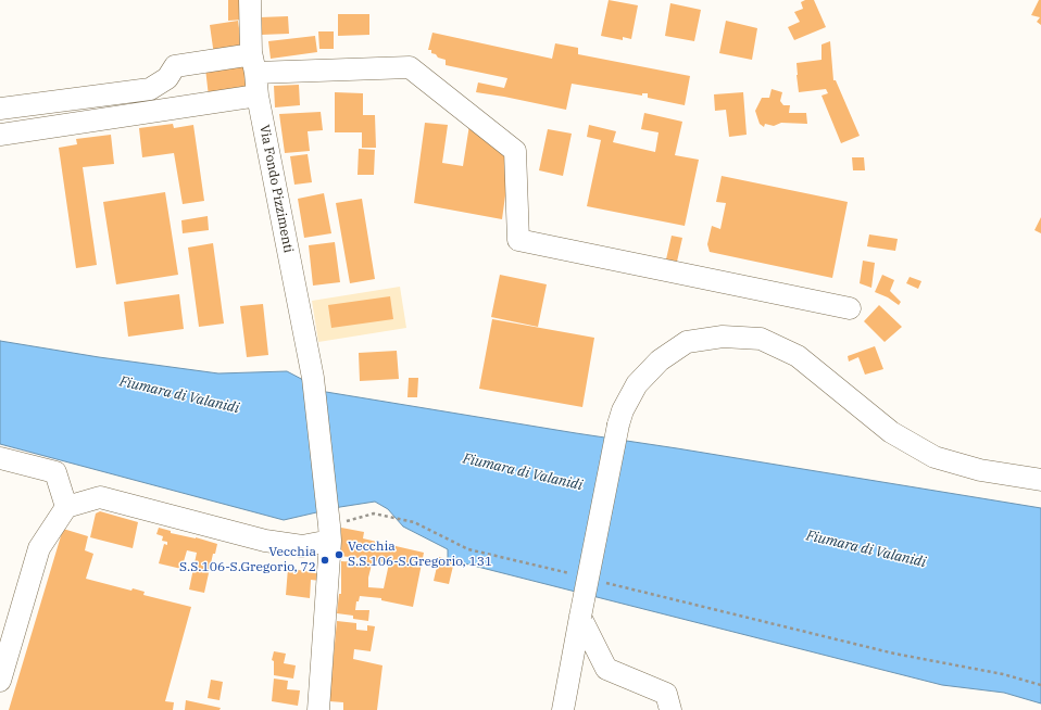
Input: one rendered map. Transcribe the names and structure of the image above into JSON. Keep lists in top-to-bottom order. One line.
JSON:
{"streets":{"street":["Via Fondo Pizzimenti"]},"water":["Fiumara di Valanidi"],"places":["Vecchia S.S.106-S.Gregorio, 131","Vecchia S.S.106-S.Gregorio, 72"]}
